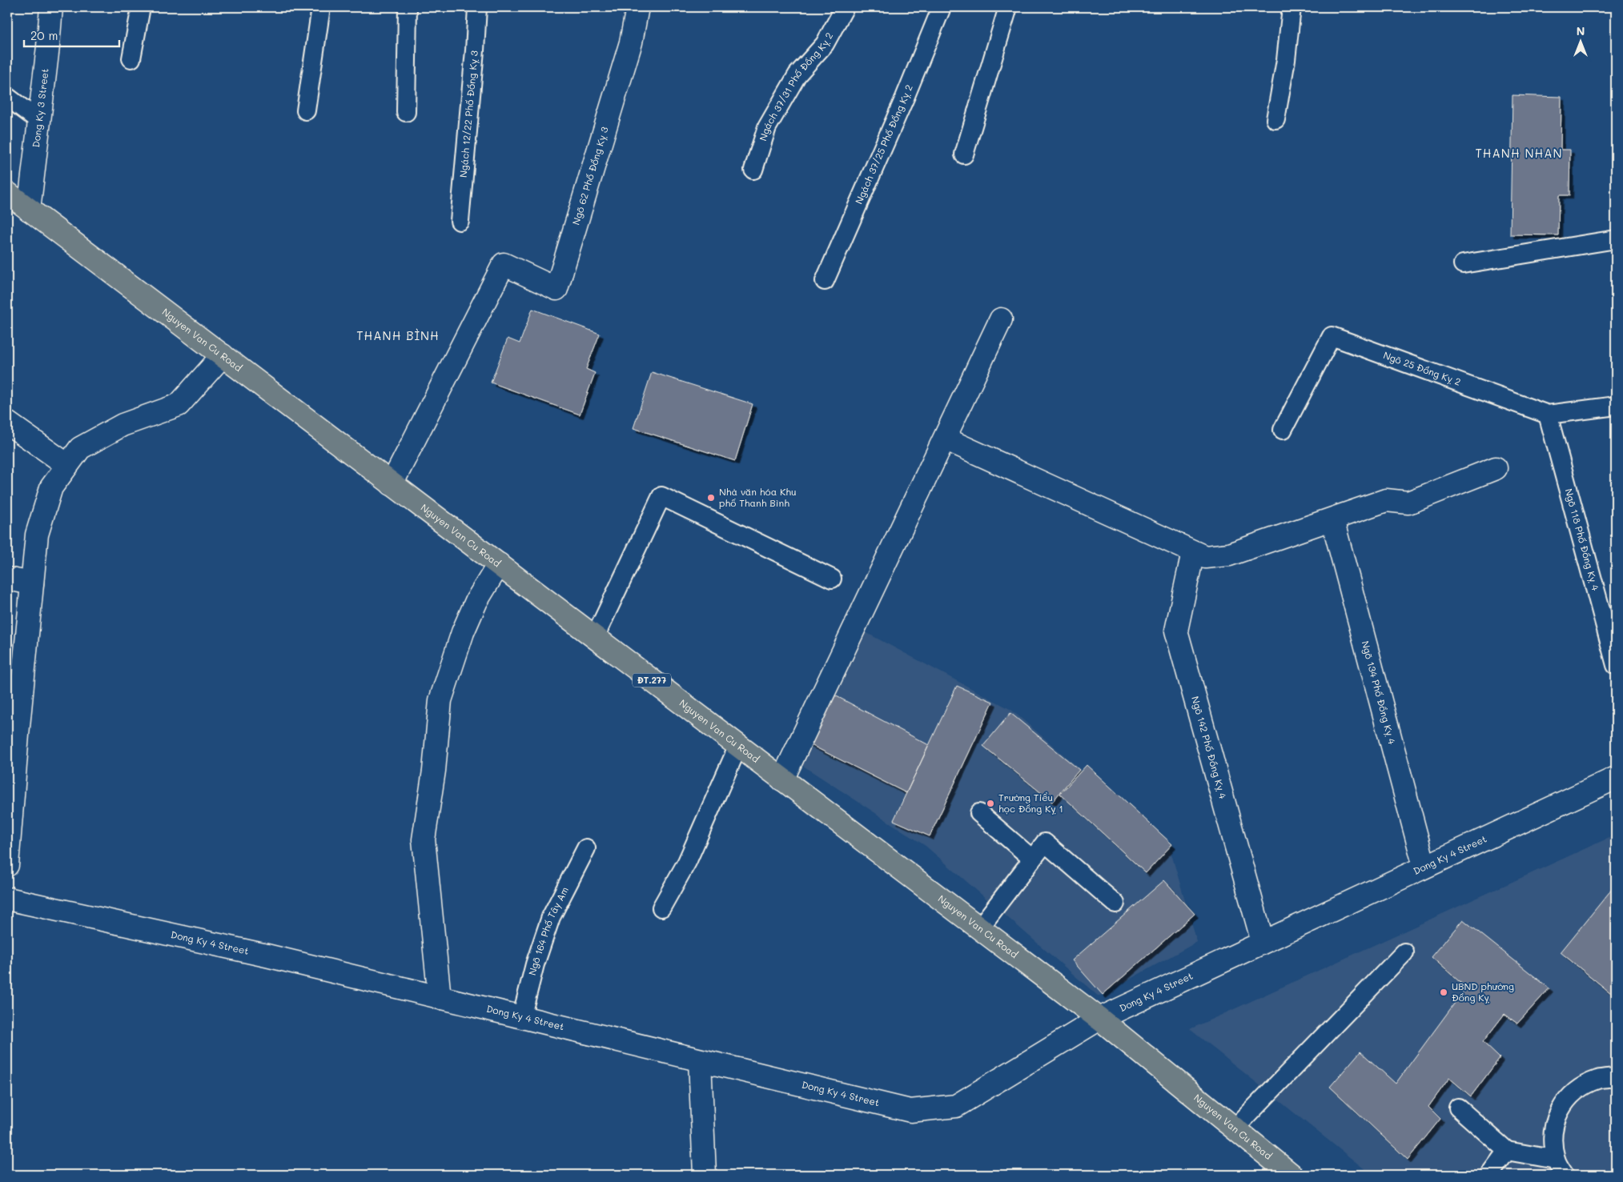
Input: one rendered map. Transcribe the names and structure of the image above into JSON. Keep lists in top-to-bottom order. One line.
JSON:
{"streets":{"main road":["Nguyen Van Cu Road","ĐT.277"],"street":["Dong Ky 3 Street","Ngõ 62 Phố Đồng Kỵ 3","Ngõ 134 Phố Đồng Kỵ 4","Ngõ 142 Phố Đồng Kỵ 4","Dong Ky 4 Street"],"lane":["Ngách 37/31 Phố Đồng Kỵ 2","Ngách 12/22 Phố Đồng Kỵ 3","Ngách 37/25 Phố Đồng Kỵ 2","Ngõ 25 Đồng Kỵ 2","Ngõ 118 Phố Đồng Kỵ 4","Ngõ 164 Phố Tây Am"]},"crossings":[["Dong Ky 3 Street","Nguyen Van Cu Road"],["Ngõ 62 Phố Đồng Kỵ 3","Nguyen Van Cu Road"],["Nguyen Van Cu Road","Dong Ky 4 Street"],["Ngõ 25 Đồng Kỵ 2","Ngõ 118 Phố Đồng Kỵ 4"],["Ngõ 134 Phố Đồng Kỵ 4","Dong Ky 4 Street"],["Ngõ 142 Phố Đồng Kỵ 4","Dong Ky 4 Street"],["Dong Ky 4 Street","Ngõ 164 Phố Tây Am"]],"districts":["THANH NHAN","THANH BÌNH"],"places":["Nhà văn hóa Khu phố Thanh Bình","Trường Tiểu học Đồng Kỵ 1","UBND phường Đồng Kỵ"],"scale_bar":"20 m","north":"top"}
